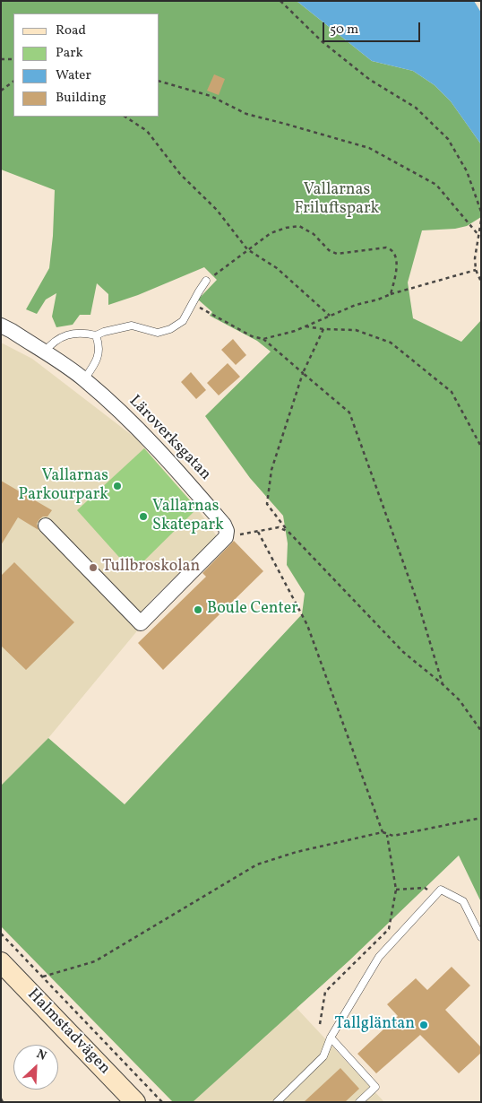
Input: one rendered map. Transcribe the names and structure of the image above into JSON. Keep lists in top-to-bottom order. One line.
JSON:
{"streets":{"main road":["Halmstadvägen"],"street":["Läroverksgatan"]},"parks":["Vallarnas Friluftspark"],"places":["Vallarnas Parkourpark","Vallarnas Skatepark","Tullbroskolan","Boule Center","Tallgläntan"],"legend":["Road","Park","Water","Building"],"scale_bar":"50 m","north":"top right"}
